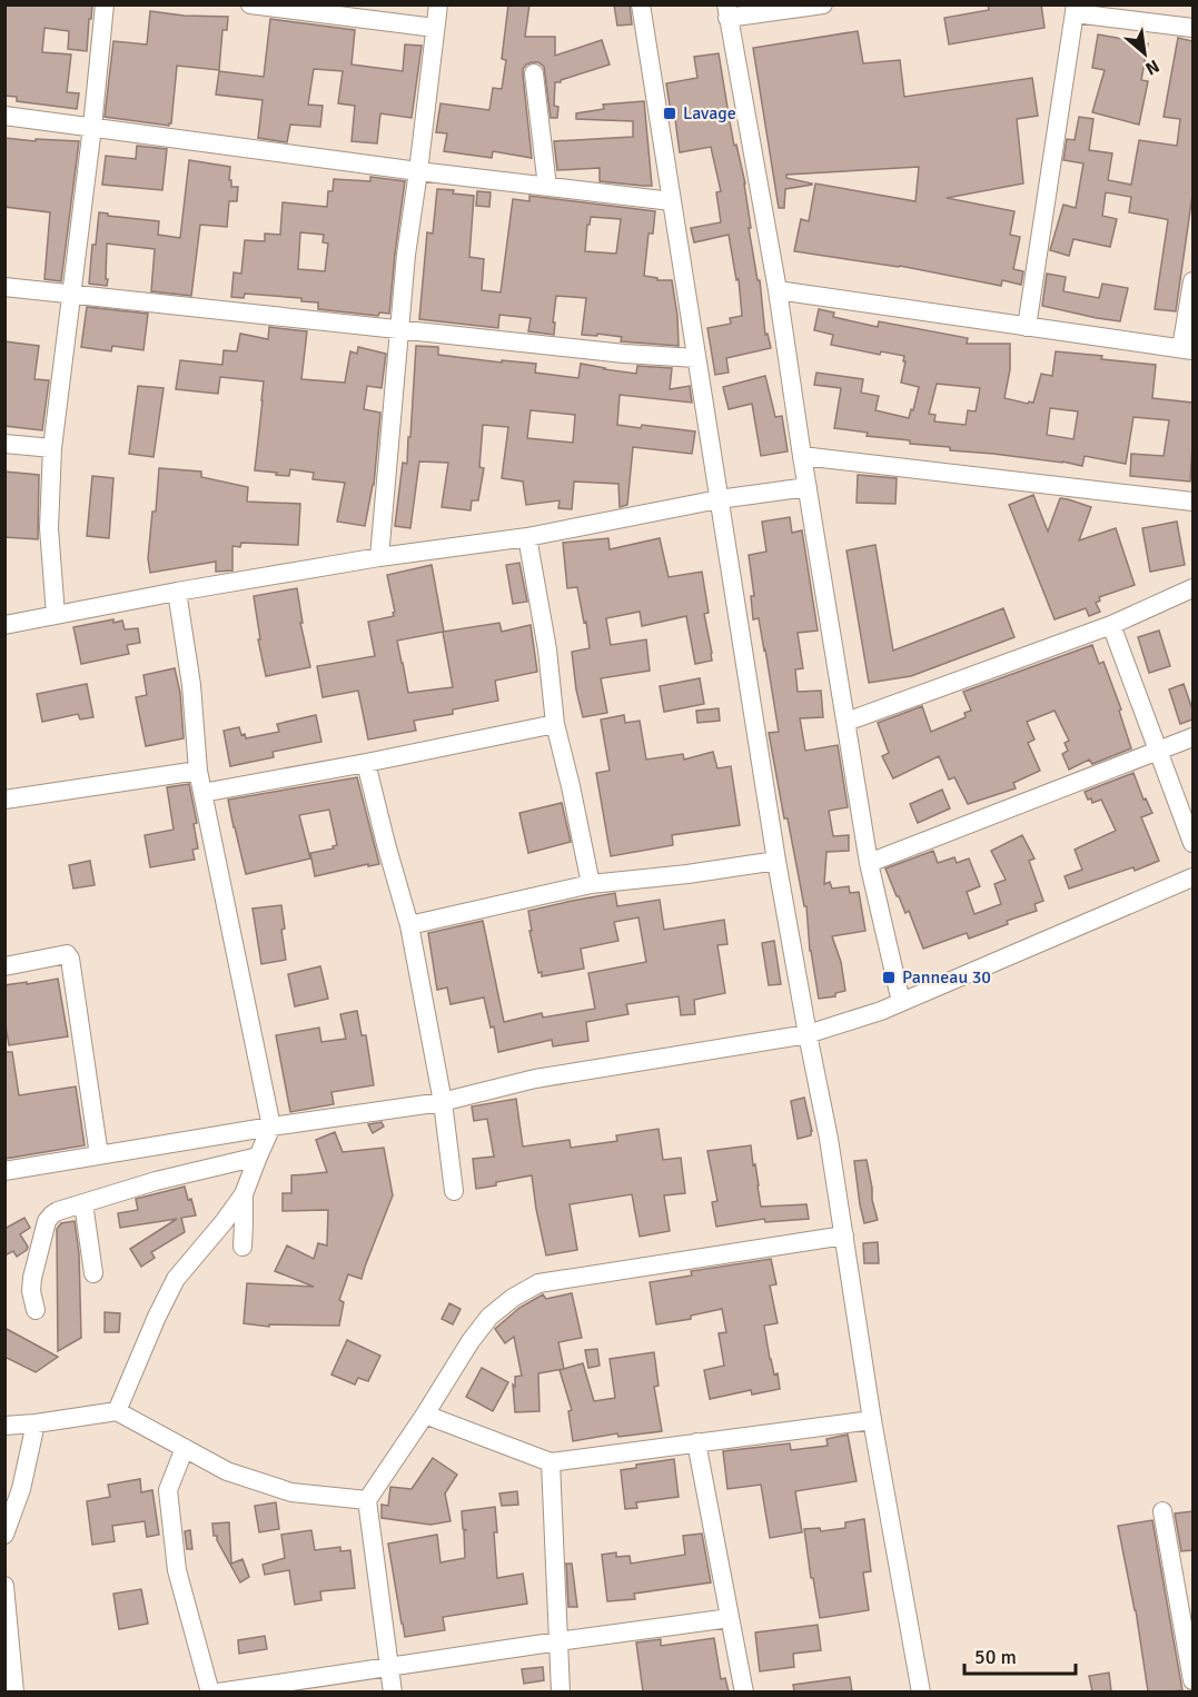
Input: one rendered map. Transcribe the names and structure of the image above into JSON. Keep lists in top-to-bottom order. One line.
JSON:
{"places":{"transit":["Lavage","Panneau 30"]},"scale_bar":"50 m","north":"bottom right"}
